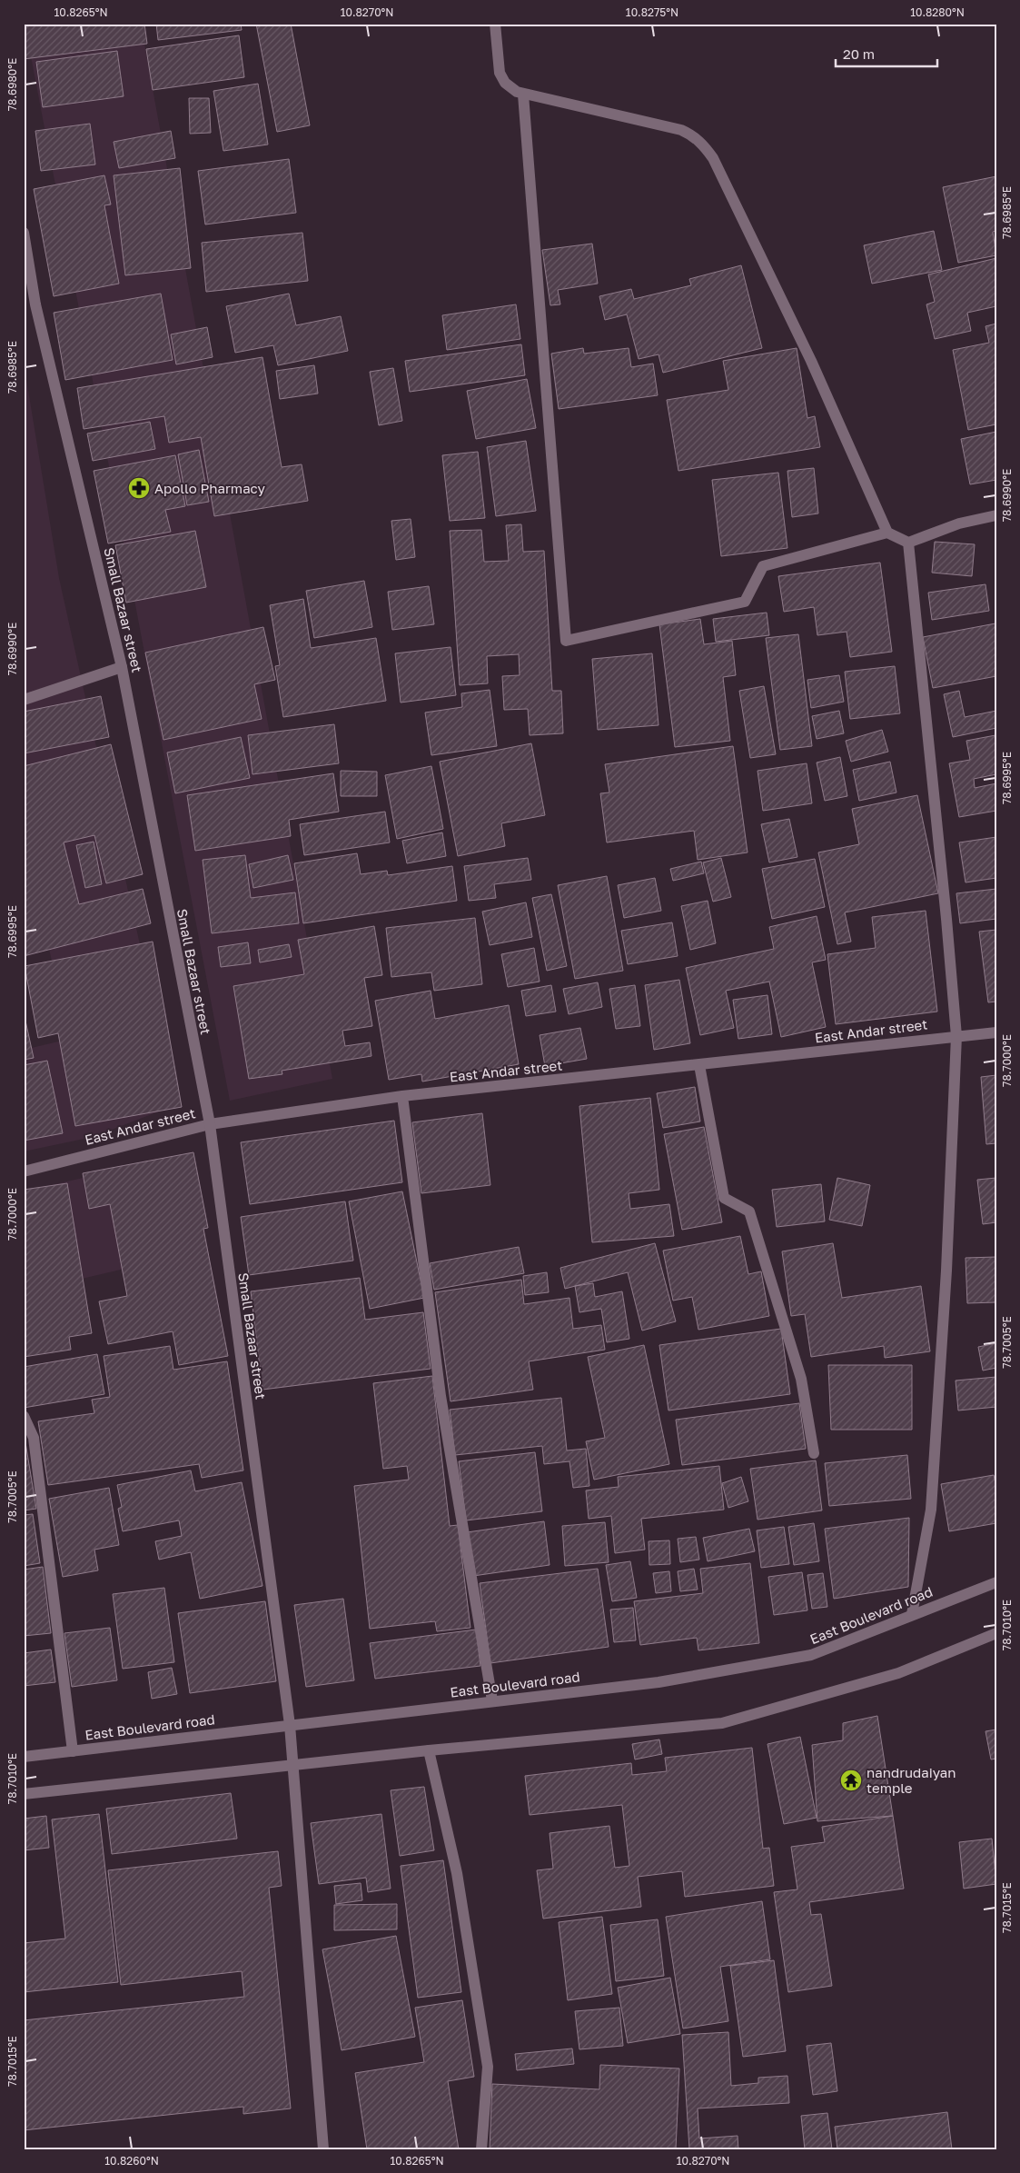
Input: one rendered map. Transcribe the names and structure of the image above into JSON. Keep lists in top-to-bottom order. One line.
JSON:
{"streets":{"street":["Small Bazaar street","East Andar street","East Boulevard road"]},"crossings":[["Small Bazaar street","East Andar street"],["Small Bazaar street","East Boulevard road"]],"places":{"pharmacy":["Apollo Pharmacy"],"temple":["nandrudaiyan temple"]},"scale_bar":"20 m","coordinates":["10.8265°N","10.8270°N","10.8275°N","10.8280°N","78.6980°E","78.6985°E","78.6990°E","78.6995°E","78.7000°E","78.7005°E","78.7010°E","78.7015°E","10.8260°N"]}
